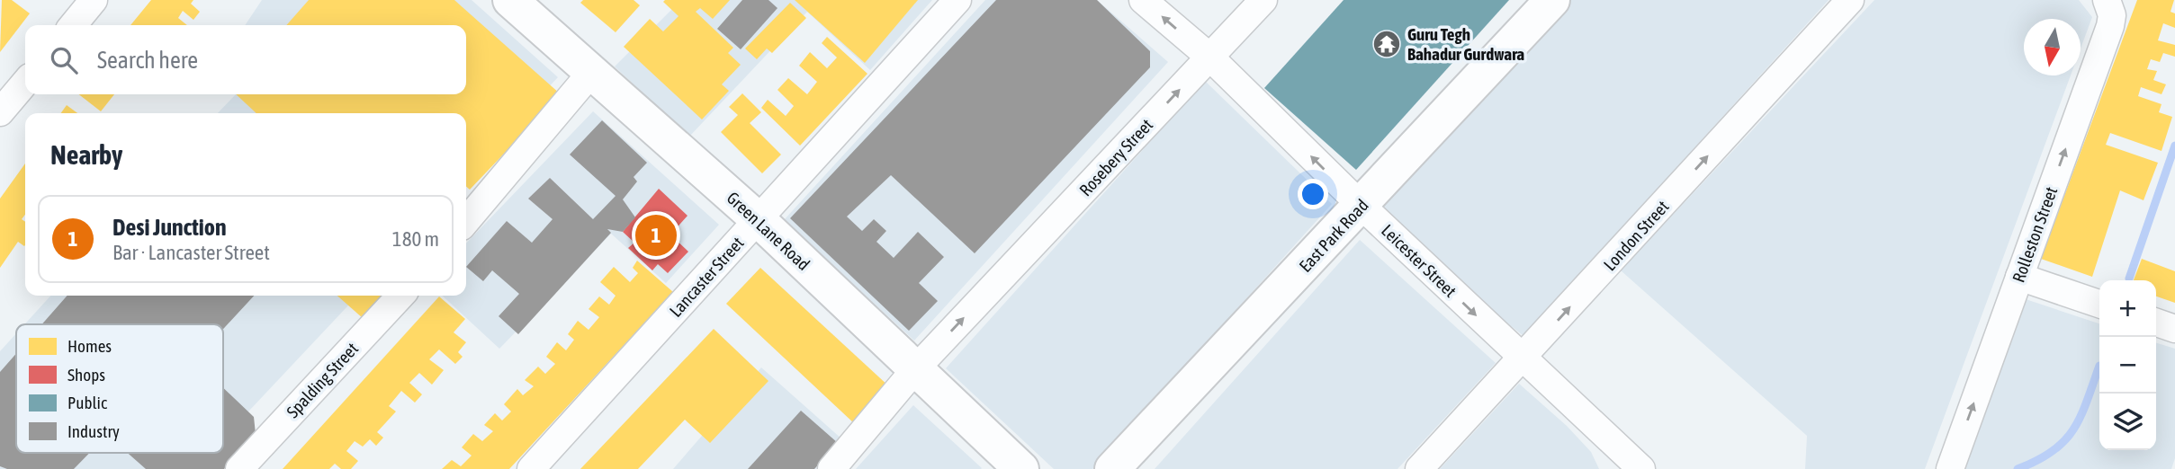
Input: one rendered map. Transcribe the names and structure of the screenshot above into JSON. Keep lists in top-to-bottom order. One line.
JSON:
{"streets":{"street":["Rosebery Street","Green Lane Road","Rolleston Street","East Park Road","London Street","Leicester Street","Lancaster Street","Spalding Street"]},"crossings":[["Rosebery Street","Green Lane Road"],["Rosebery Street","Leicester Street"],["Green Lane Road","Lancaster Street"],["East Park Road","Leicester Street"],["London Street","Leicester Street"]],"one_way":["Rosebery Street","Rolleston Street","London Street"],"places":{"temple":["Guru Tegh Bahadur Gurdwara"]},"legend":["Homes","Shops","Public","Industry"],"north":"bottom","page":{"search":"Search here","heading":"Nearby","list":[{"mark":"1","name":"Desi Junction","note":"Bar · Lancaster Street","value":"180 m"}],"pins":"1","map_buttons":["+","−"]}}
